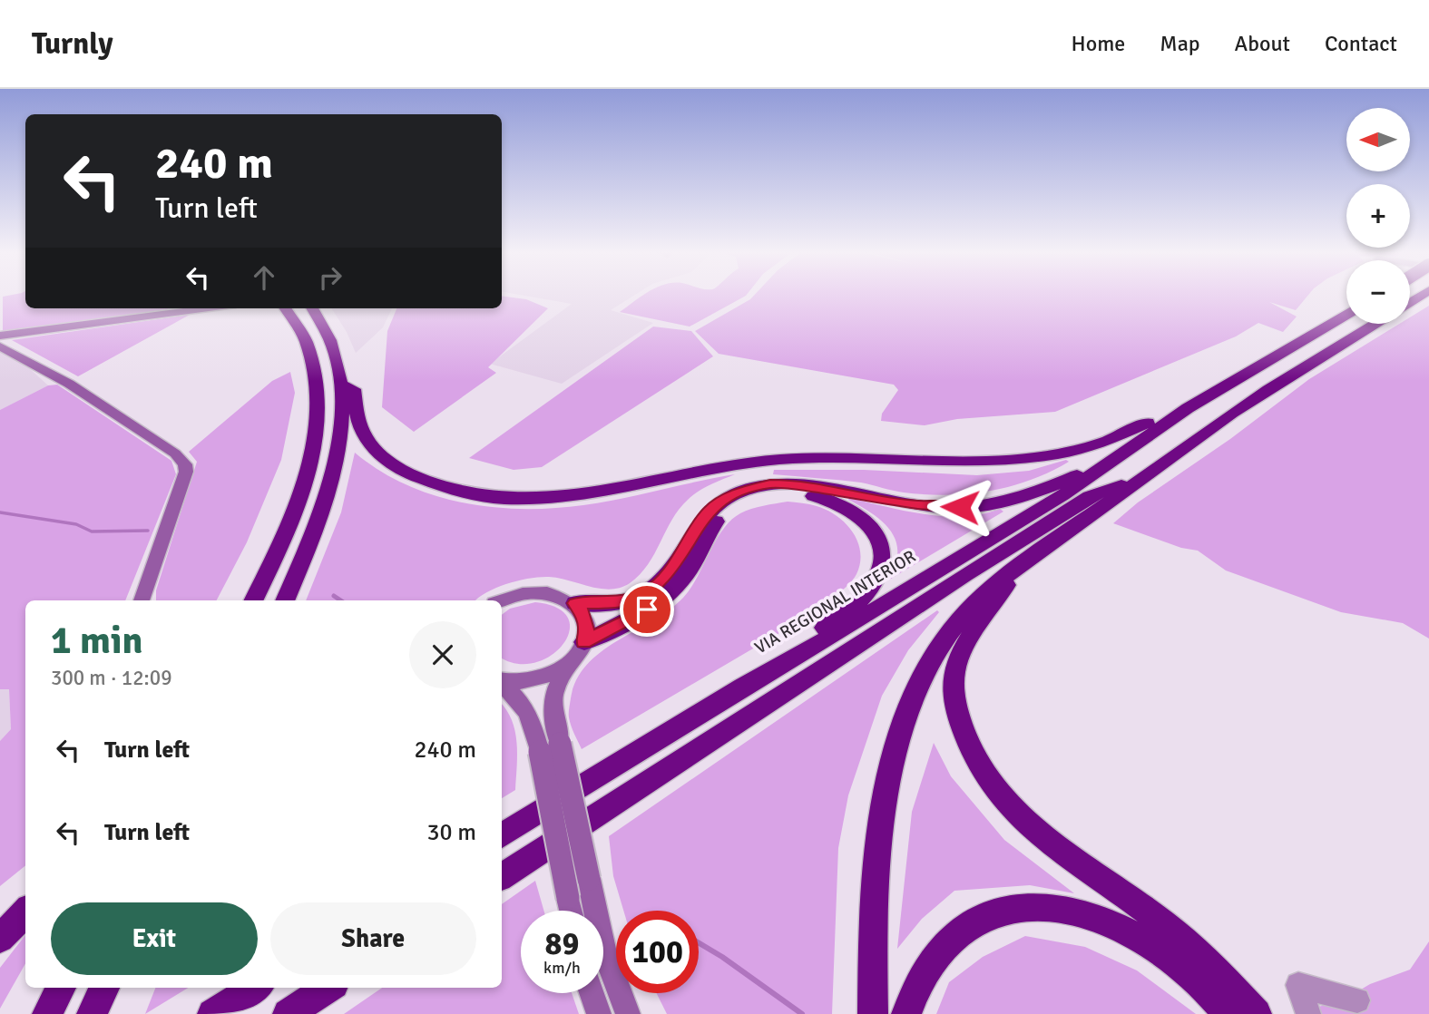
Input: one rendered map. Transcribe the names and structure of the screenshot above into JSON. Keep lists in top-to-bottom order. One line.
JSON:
{"streets":{"highway":["VIA REGIONAL INTERIOR"]},"north":"left","page":{"header":"Turnly","nav":["Home","Map","About","Contact"],"map_buttons":["+","−"],"turn":["240 m","Turn left"],"heading":["1 min","300 m · 12:09"],"list":[{"name":"Turn left","value":"240 m"},{"name":"Turn left","value":"30 m"}],"buttons":["Exit","Share"],"speed":"89 km/h","limit":"100"}}
